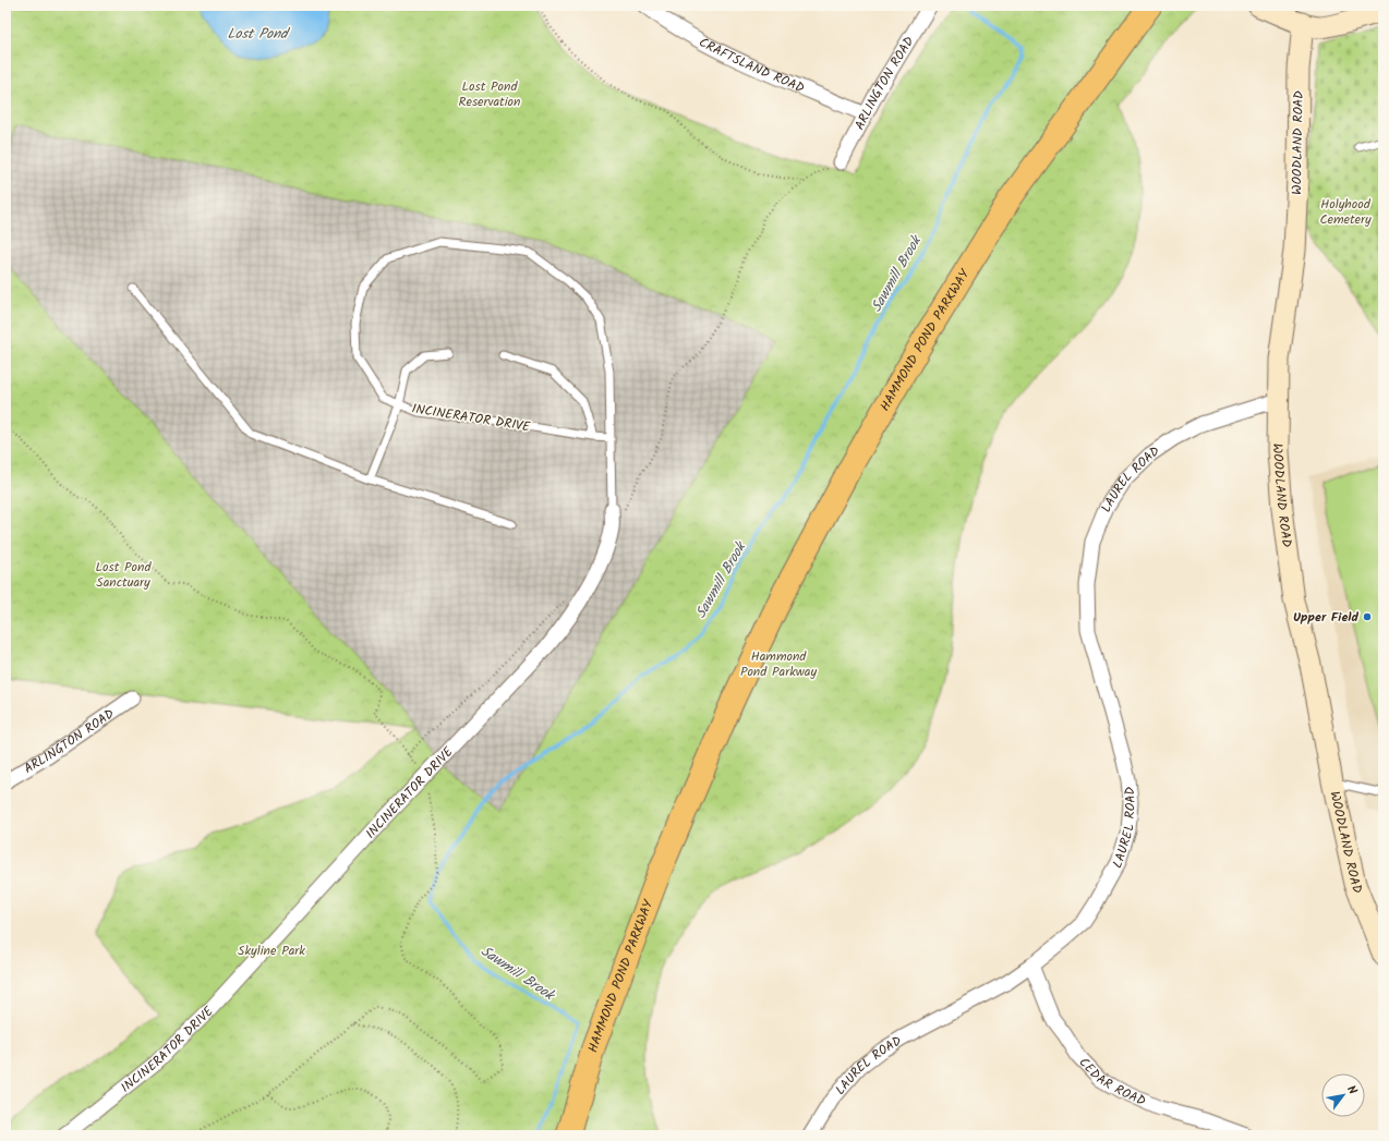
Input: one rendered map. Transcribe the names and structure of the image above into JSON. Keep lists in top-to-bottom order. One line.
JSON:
{"streets":{"main road":["HAMMOND POND PARKWAY"],"street":["CRAFTSLAND ROAD","ARLINGTON ROAD","WOODLAND ROAD","INCINERATOR DRIVE","LAUREL ROAD","CEDAR ROAD"]},"crossings":[["CRAFTSLAND ROAD","ARLINGTON ROAD"],["WOODLAND ROAD","LAUREL ROAD"],["LAUREL ROAD","CEDAR ROAD"]],"water":["Lost Pond","Sawmill Brook"],"parks":["Lost Pond Reservation","Holyhood Cemetery","Lost Pond Sanctuary","Hammond Pond Parkway","Skyline Park"],"places":["Upper Field"],"north":"top right"}
